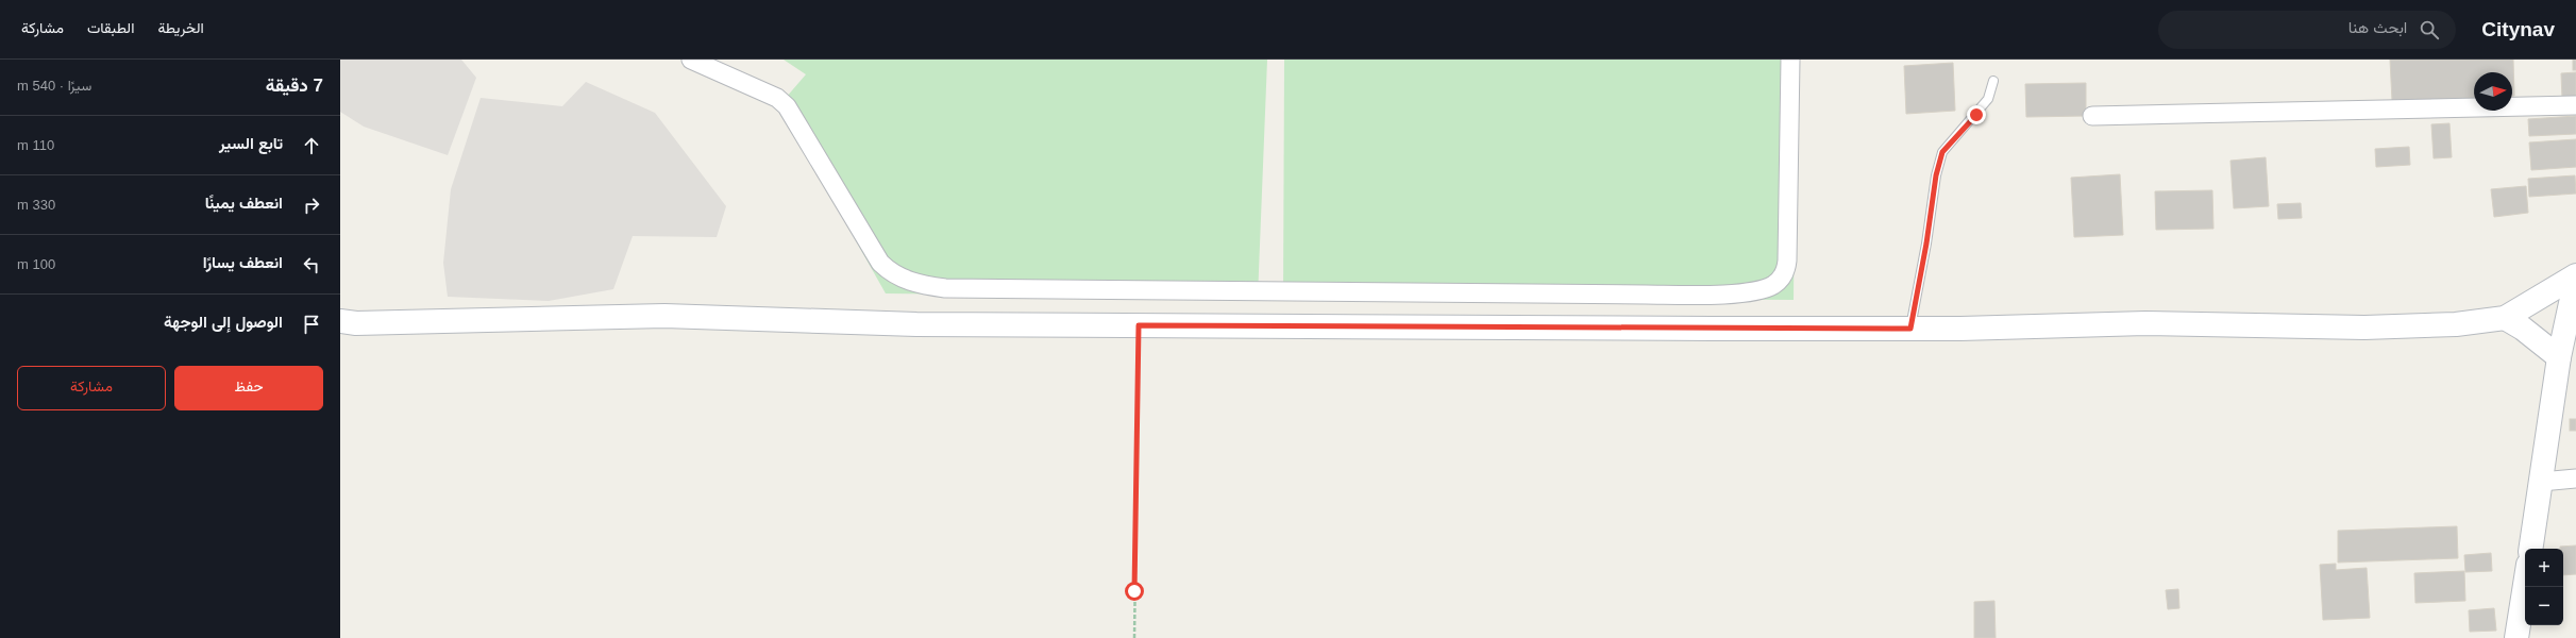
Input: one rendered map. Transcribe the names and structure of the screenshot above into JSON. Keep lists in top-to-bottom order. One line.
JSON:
{"north":"right","page":{"header":"Citynav","search":"ابحث هنا","nav":["الخريطة","الطبقات","مشاركة"],"heading":["7 دقيقة","سيرًا · 540 m"],"list":[["تابع السير","110 m"],["انعطف يمينًا","330 m"],["انعطف يسارًا","100 m"],"الوصول إلى الوجهة"],"buttons":["حفظ","مشاركة"],"map_buttons":["+","−"]}}
